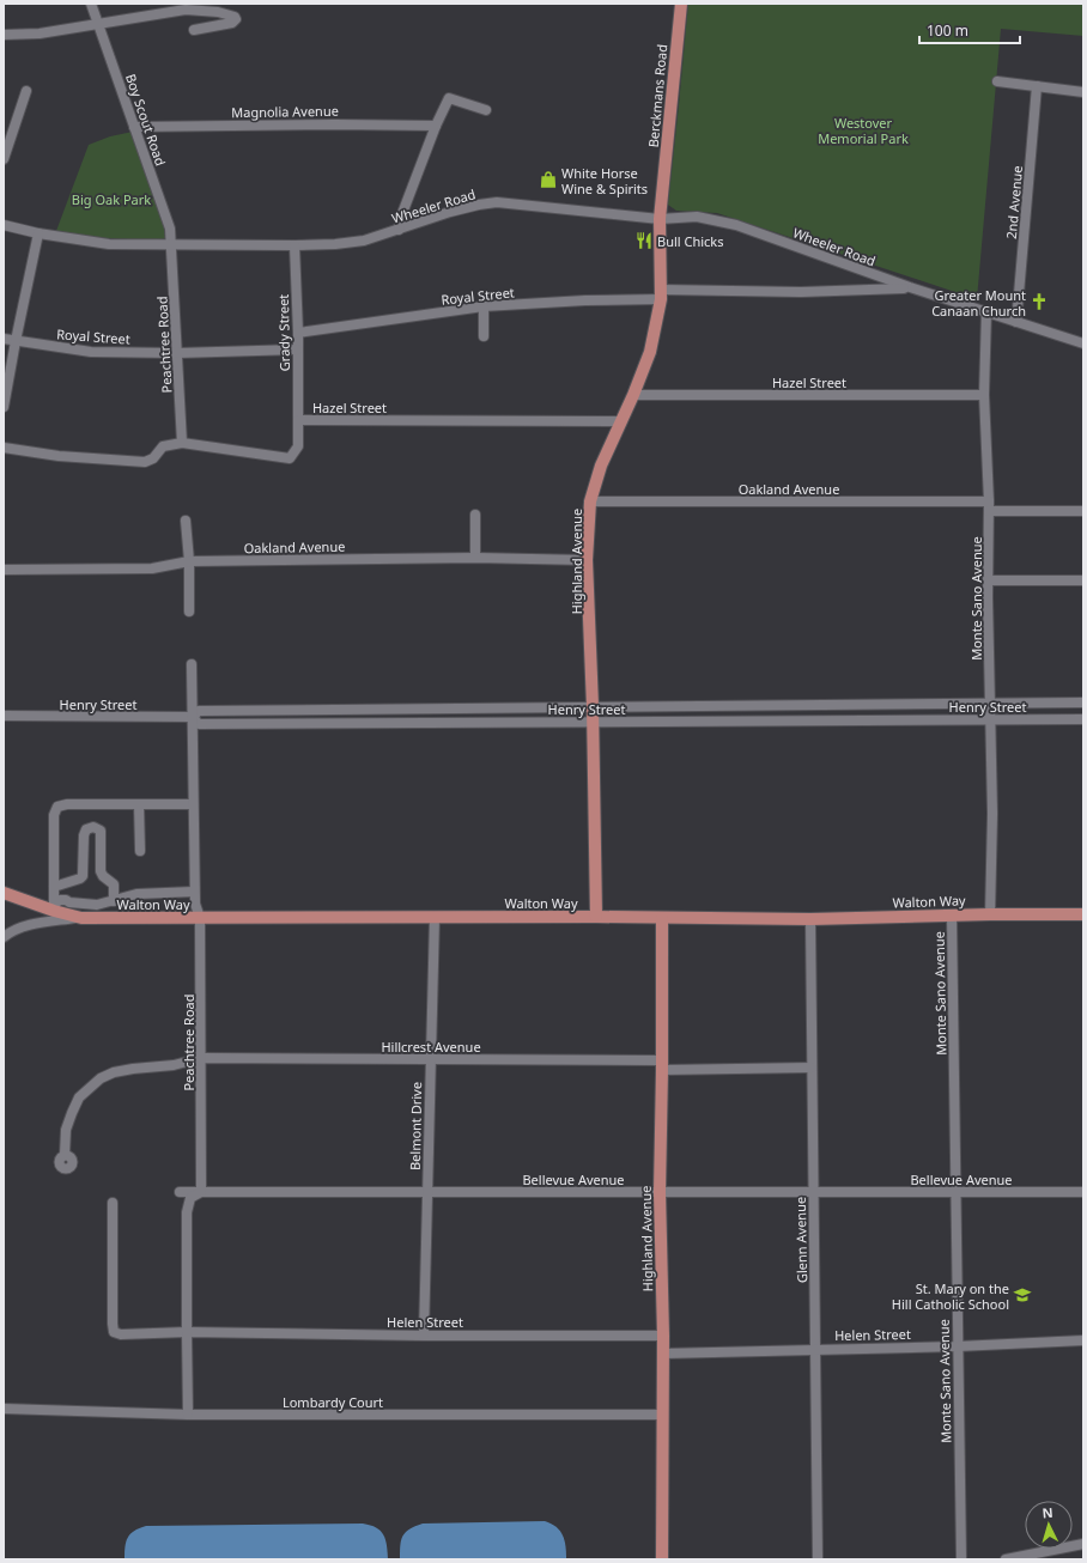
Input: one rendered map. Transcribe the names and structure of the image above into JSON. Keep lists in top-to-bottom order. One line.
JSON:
{"streets":{"main road":["Berckmans Road","Highland Avenue","Walton Way"],"street":["Magnolia Avenue","Boy Scout Road","2nd Avenue","Wheeler Road","Royal Street","Grady Street","Peachtree Road","Hazel Street","Oakland Avenue","Monte Sano Avenue","Henry Street","Hillcrest Avenue","Belmont Drive","Bellevue Avenue","Glenn Avenue","Helen Street","Lombardy Court"]},"crossings":[["Berckmans Road","Wheeler Road"],["Berckmans Road","Highland Avenue"],["Magnolia Avenue","Boy Scout Road"],["Boy Scout Road","Wheeler Road"],["Boy Scout Road","Peachtree Road"],["2nd Avenue","Wheeler Road"],["Wheeler Road","Royal Street"],["Wheeler Road","Grady Street"],["Wheeler Road","Peachtree Road"],["Wheeler Road","Highland Avenue"],["Wheeler Road","Monte Sano Avenue"],["Royal Street","Grady Street"],["Royal Street","Peachtree Road"],["Royal Street","Highland Avenue"],["Grady Street","Hazel Street"],["Peachtree Road","Hazel Street"],["Peachtree Road","Henry Street"],["Peachtree Road","Walton Way"],["Peachtree Road","Hillcrest Avenue"],["Peachtree Road","Bellevue Avenue"],["Hazel Street","Highland Avenue"],["Hazel Street","Monte Sano Avenue"],["Oakland Avenue","Highland Avenue"],["Oakland Avenue","Monte Sano Avenue"],["Highland Avenue","Henry Street"],["Highland Avenue","Walton Way"],["Highland Avenue","Hillcrest Avenue"],["Highland Avenue","Bellevue Avenue"],["Highland Avenue","Helen Street"],["Highland Avenue","Lombardy Court"],["Monte Sano Avenue","Henry Street"],["Monte Sano Avenue","Walton Way"],["Monte Sano Avenue","Bellevue Avenue"],["Monte Sano Avenue","Helen Street"],["Walton Way","Belmont Drive"],["Walton Way","Glenn Avenue"],["Hillcrest Avenue","Belmont Drive"],["Hillcrest Avenue","Glenn Avenue"],["Belmont Drive","Bellevue Avenue"],["Belmont Drive","Helen Street"],["Bellevue Avenue","Glenn Avenue"],["Glenn Avenue","Helen Street"]],"parks":["Westover Memorial Park","Big Oak Park"],"places":{"shop":["White Horse Wine & Spirits"],"restaurant":["Bull Chicks"],"church":["Greater Mount Canaan Church"],"school or university":["St. Mary on the Hill Catholic School"]},"scale_bar":"100 m","north":"top"}
